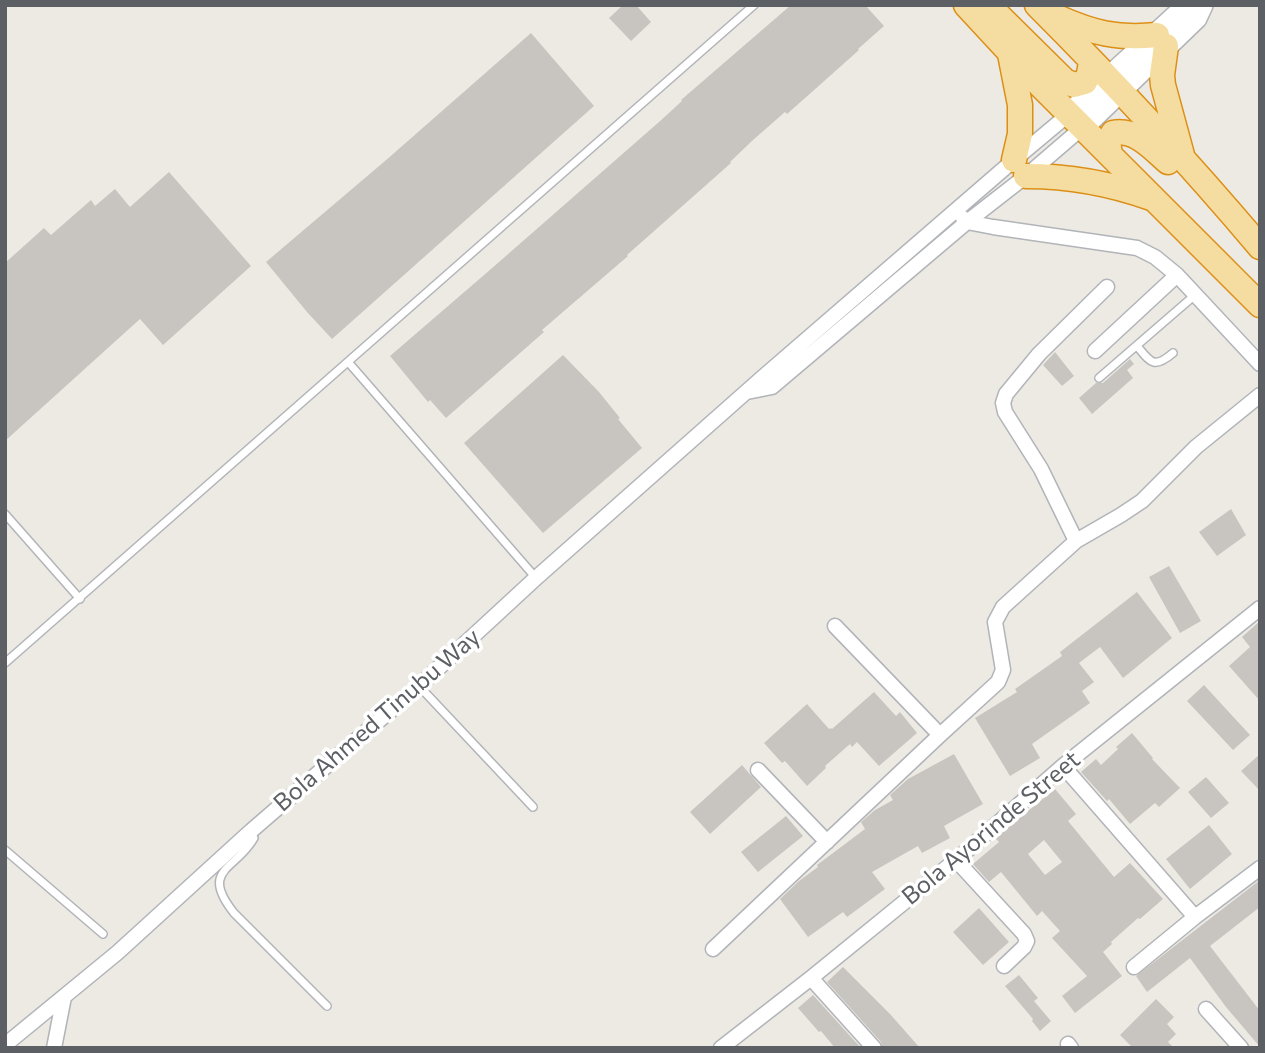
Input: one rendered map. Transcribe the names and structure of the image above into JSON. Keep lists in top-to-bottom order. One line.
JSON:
{"streets":{"street":["Bola Ahmed Tinubu Way","Bola Ayorinde Street"]}}
